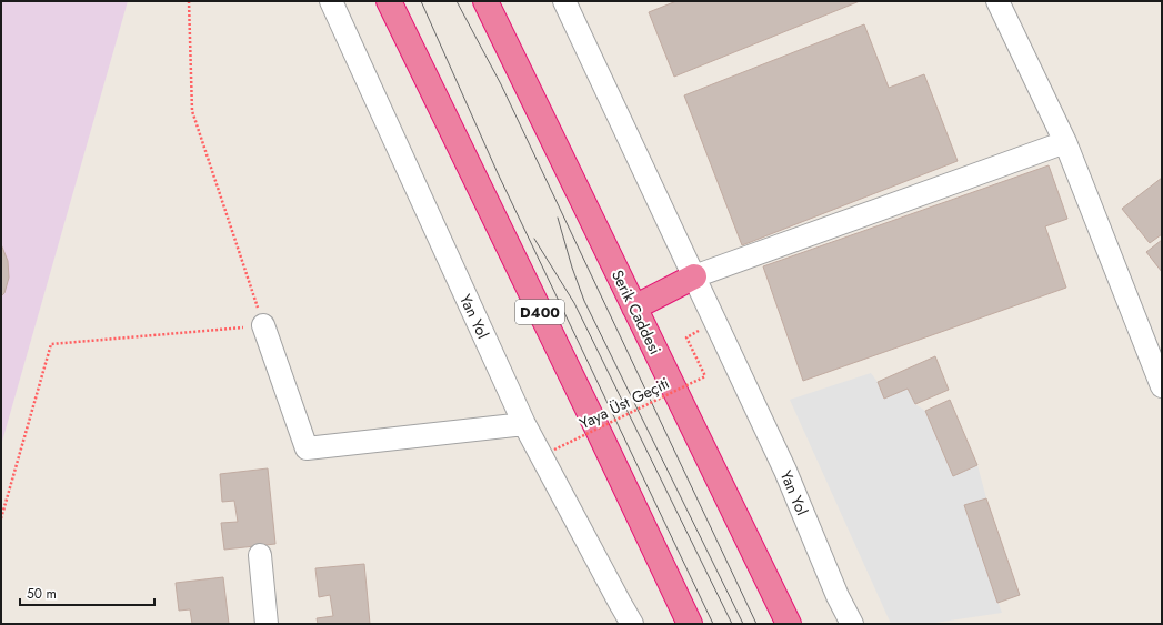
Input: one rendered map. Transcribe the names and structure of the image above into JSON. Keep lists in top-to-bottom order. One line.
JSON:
{"streets":{"highway":["D400","Serik Caddesi"],"street":["Yan Yol"],"path":["Yaya Üst Geçiti"]},"scale_bar":"50 m"}
